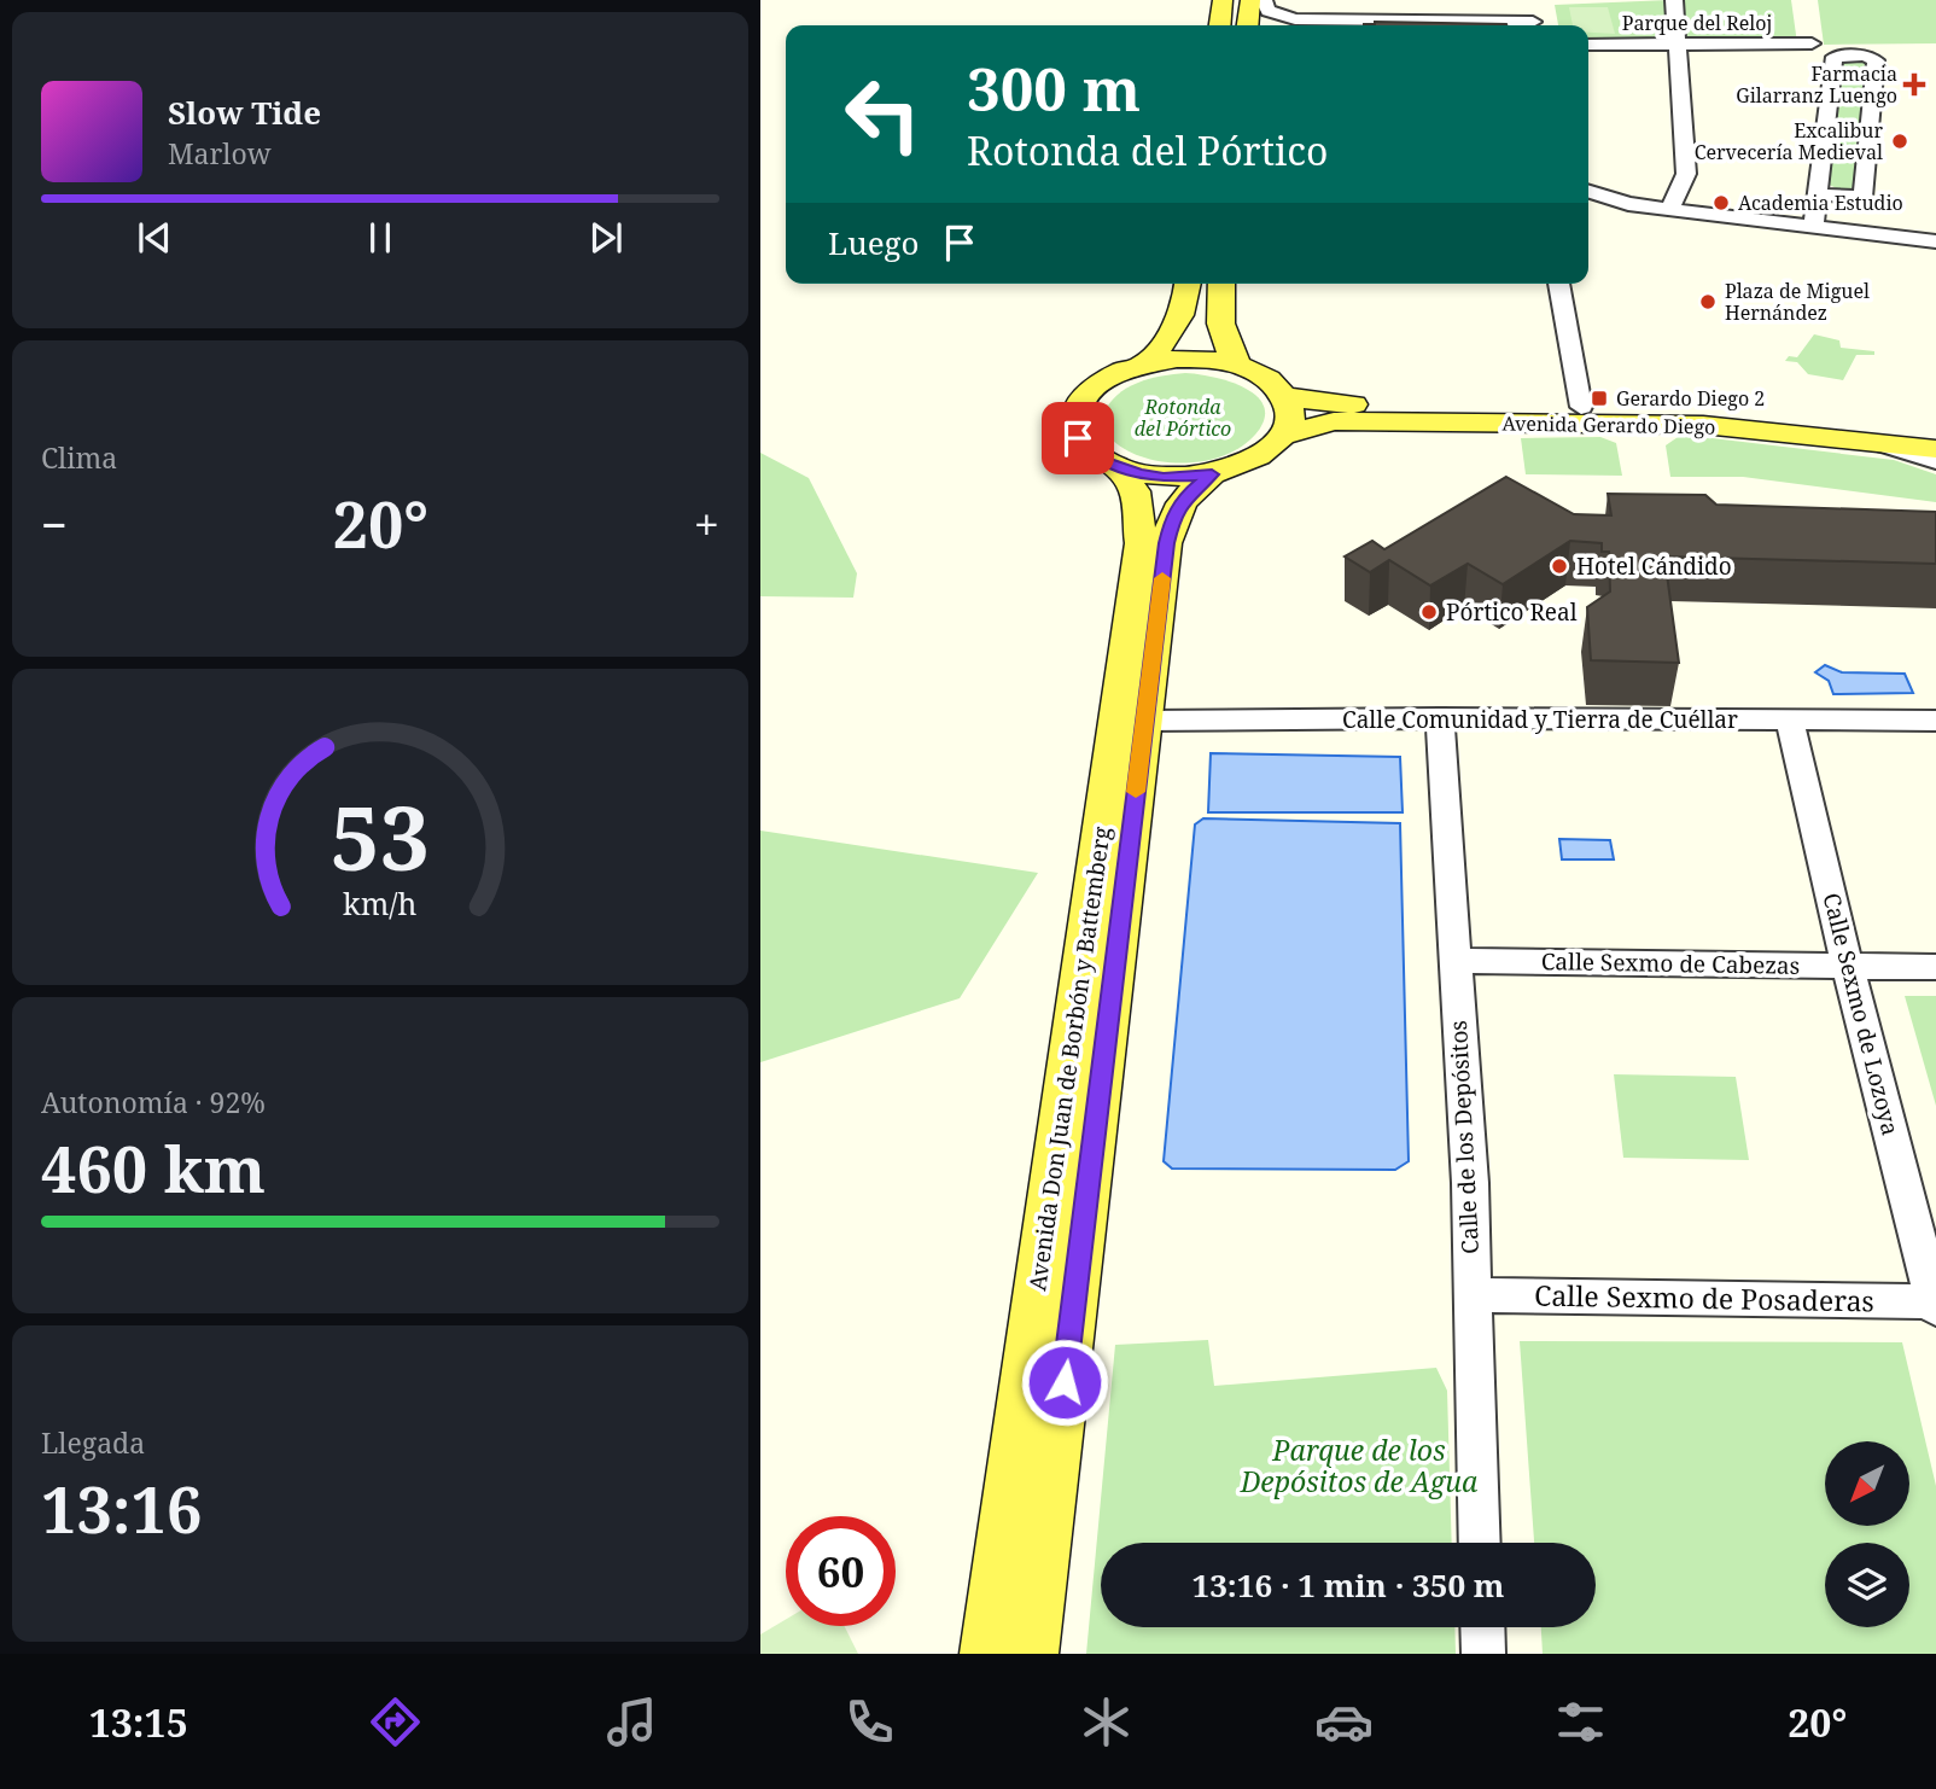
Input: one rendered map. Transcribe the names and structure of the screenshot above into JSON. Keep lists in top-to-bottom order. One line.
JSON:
{"streets":{"main road":["Avenida Gerardo Diego","Avenida Don Juan de Borbón y Battemberg"],"street":["Parque del Reloj","Calle Comunidad y Tierra de Cuéllar","Calle Sexmo de Cabezas","Calle Sexmo de Lozoya","Calle de los Depósitos","Calle Sexmo de Posaderas"]},"crossings":[["Avenida Gerardo Diego","Avenida Don Juan de Borbón y Battemberg"],["Calle Comunidad y Tierra de Cuéllar","Calle Sexmo de Lozoya"],["Calle Comunidad y Tierra de Cuéllar","Avenida Don Juan de Borbón y Battemberg"],["Calle Comunidad y Tierra de Cuéllar","Calle de los Depósitos"],["Calle Sexmo de Cabezas","Calle Sexmo de Lozoya"],["Calle Sexmo de Cabezas","Calle de los Depósitos"],["Calle Sexmo de Lozoya","Calle Sexmo de Posaderas"],["Calle de los Depósitos","Calle Sexmo de Posaderas"]],"parks":["Rotonda del Pórtico","Parque de los Depósitos de Agua"],"places":{"health":["Farmacia Gilarranz Luengo"],"other":["Excalibur Cervecería Medieval","Academia Estudio","Plaza de Miguel Hernández","Hotel Cándido","Pórtico Real"],"transit":["Gerardo Diego 2"]},"north":"bottom left","page":{"turn":["300 m","Rotonda del Pórtico"],"song":["Slow Tide","Marlow"],"then":"Luego","tile":["Clima",["Autonomía · 92%","460 km"],["Llegada","13:16"]],"heat":["−","20°","+"],"limit":"60","trip":"13:16 · 1 min · 350 m","tabs":["13:15","20°"],"gauge":["53","km/h"]}}
